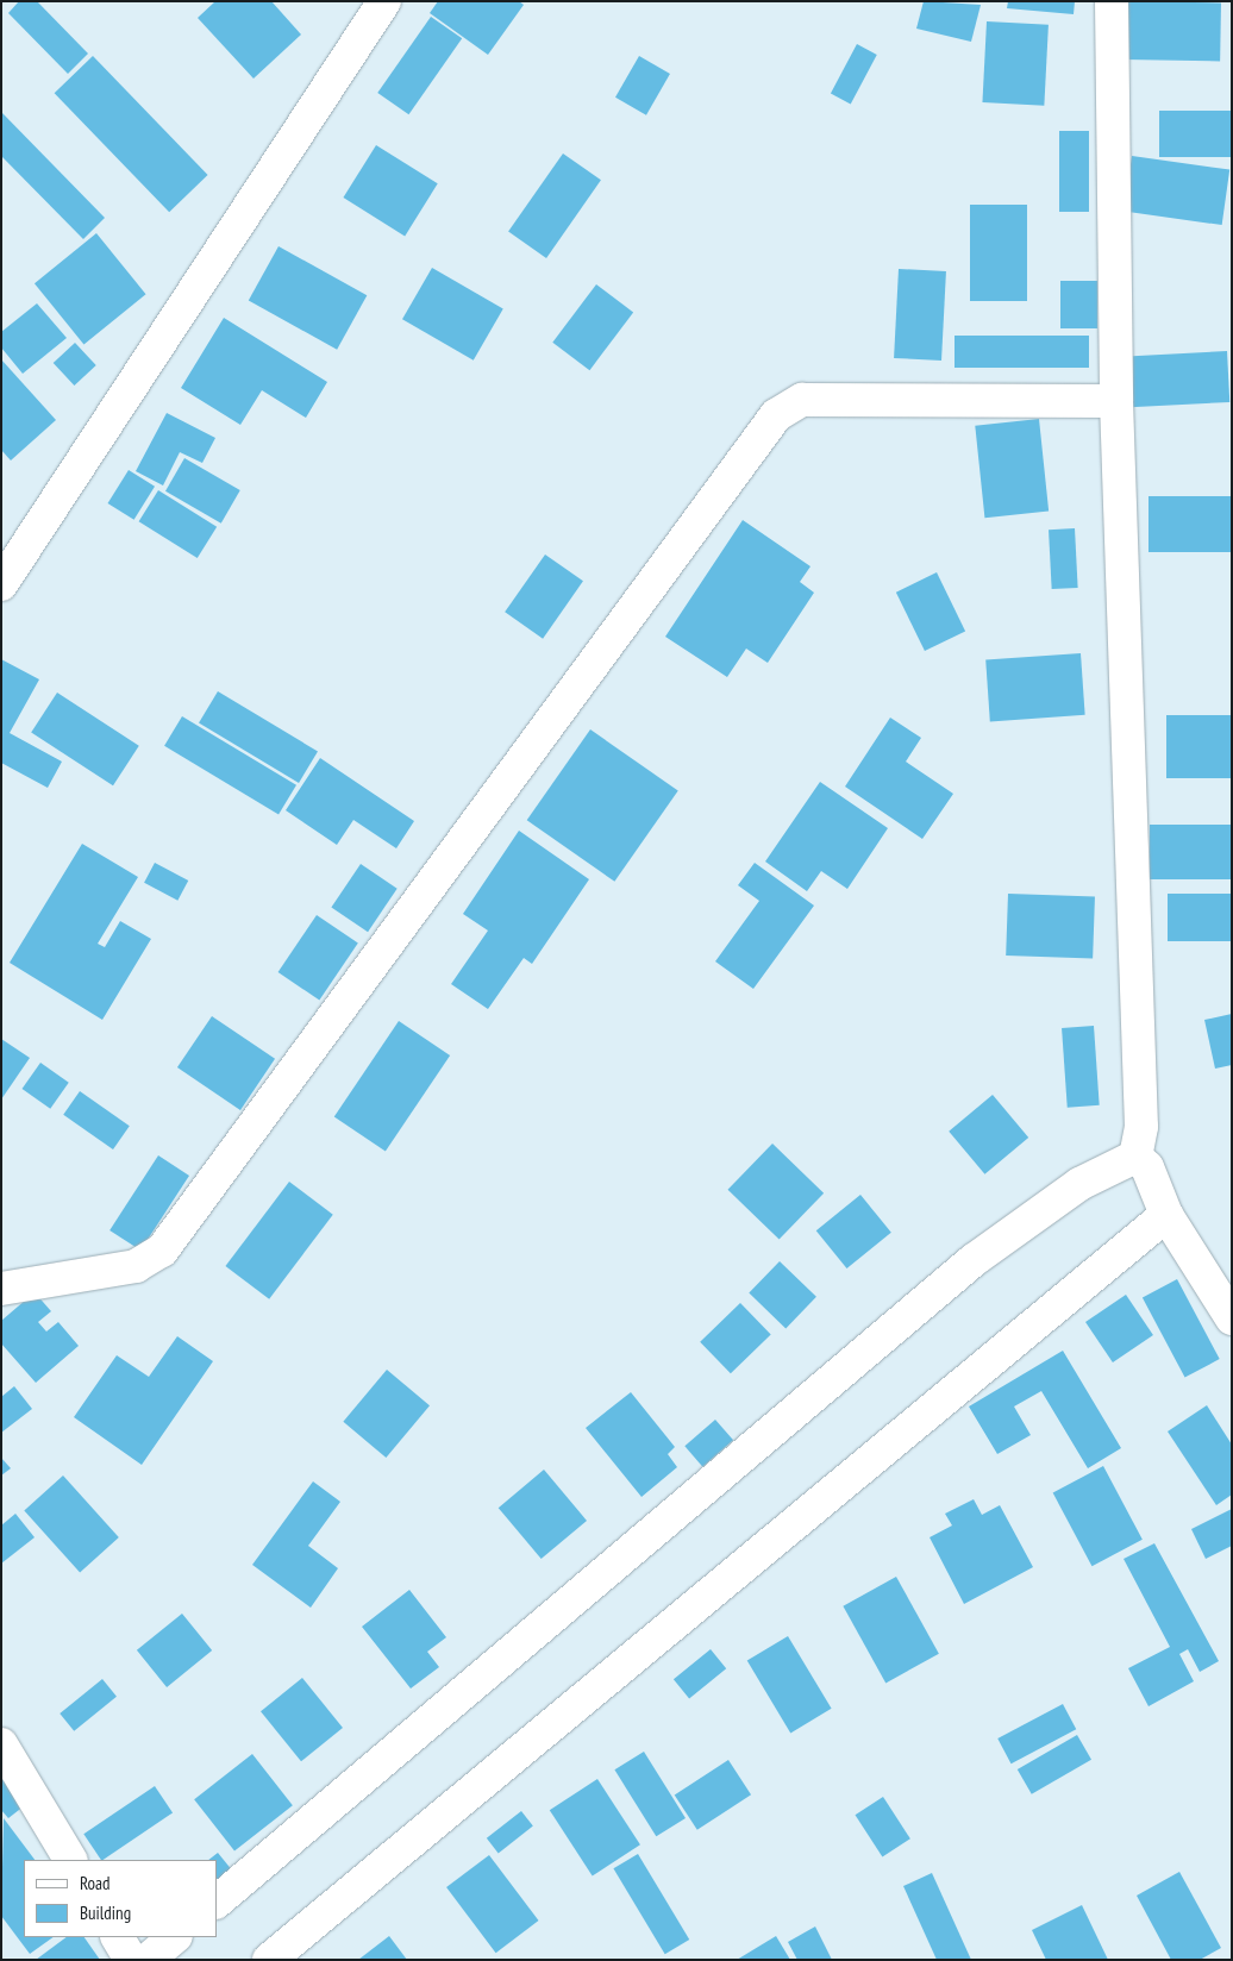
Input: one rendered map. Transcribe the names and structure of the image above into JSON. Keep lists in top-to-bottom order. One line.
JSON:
{"legend":["Road","Building"]}
